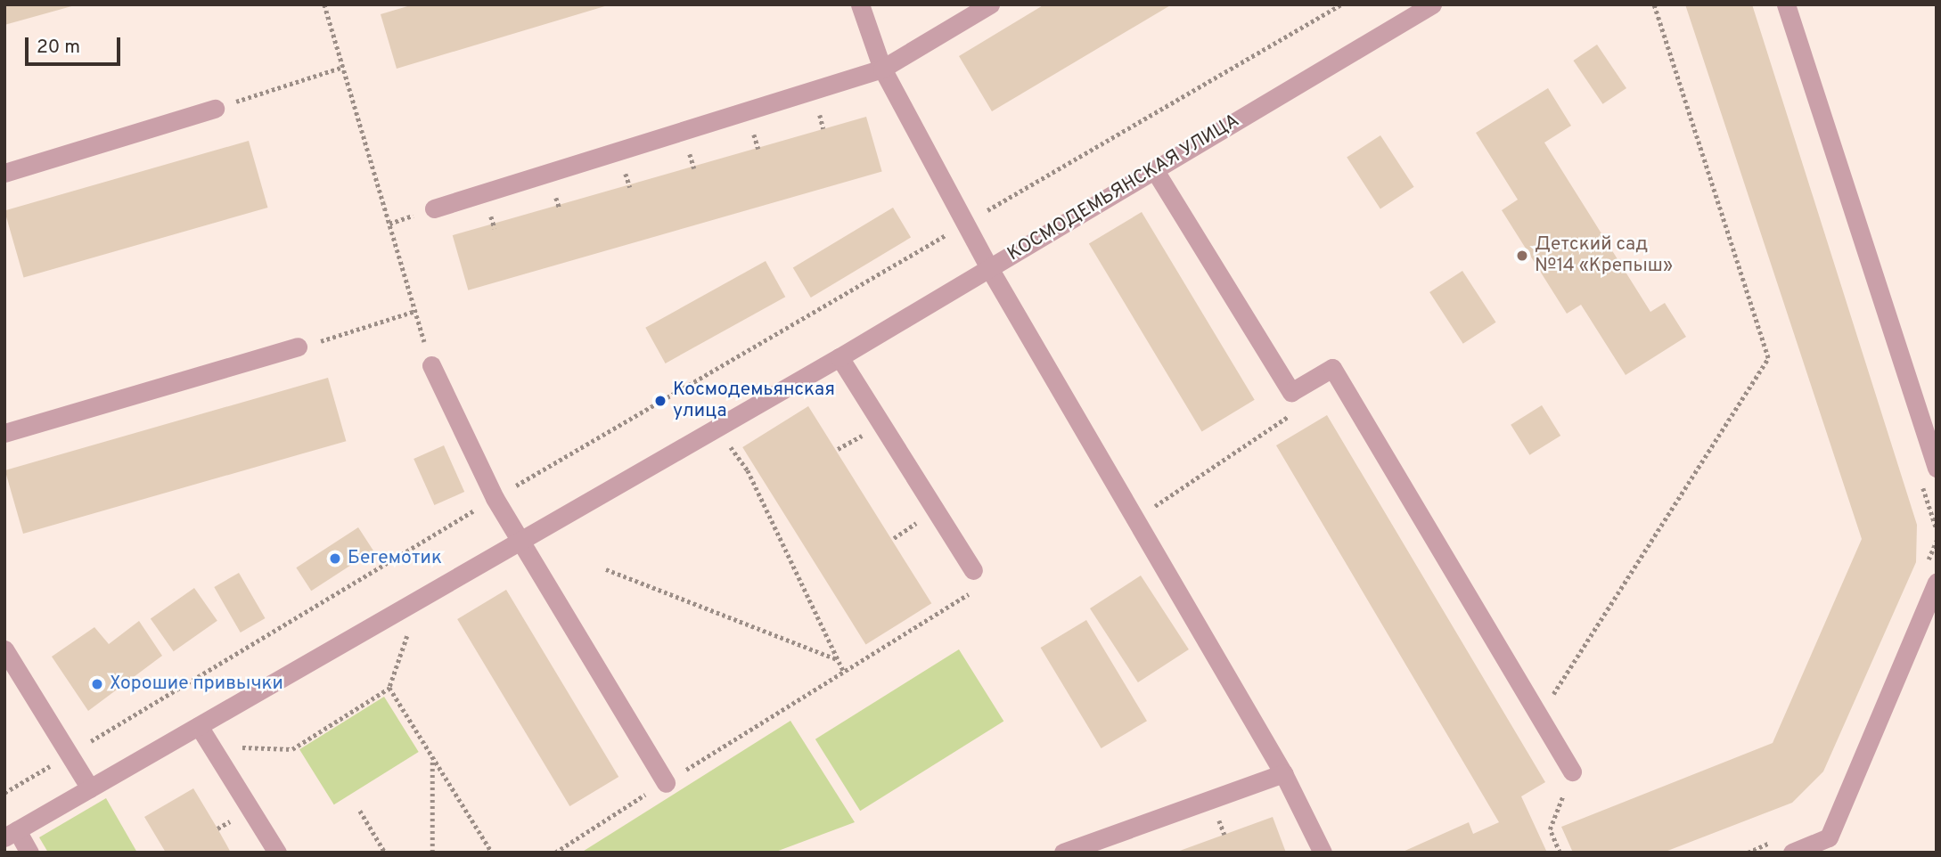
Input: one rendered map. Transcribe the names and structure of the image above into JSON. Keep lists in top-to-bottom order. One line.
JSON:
{"streets":{"street":["КОСМОДЕМЬЯНСКАЯ УЛИЦА"]},"places":["Детский сад №14 «Крепыш»","Космодемьянская улица","Бегемотик","Хорошие привычки"],"scale_bar":"20 m"}
